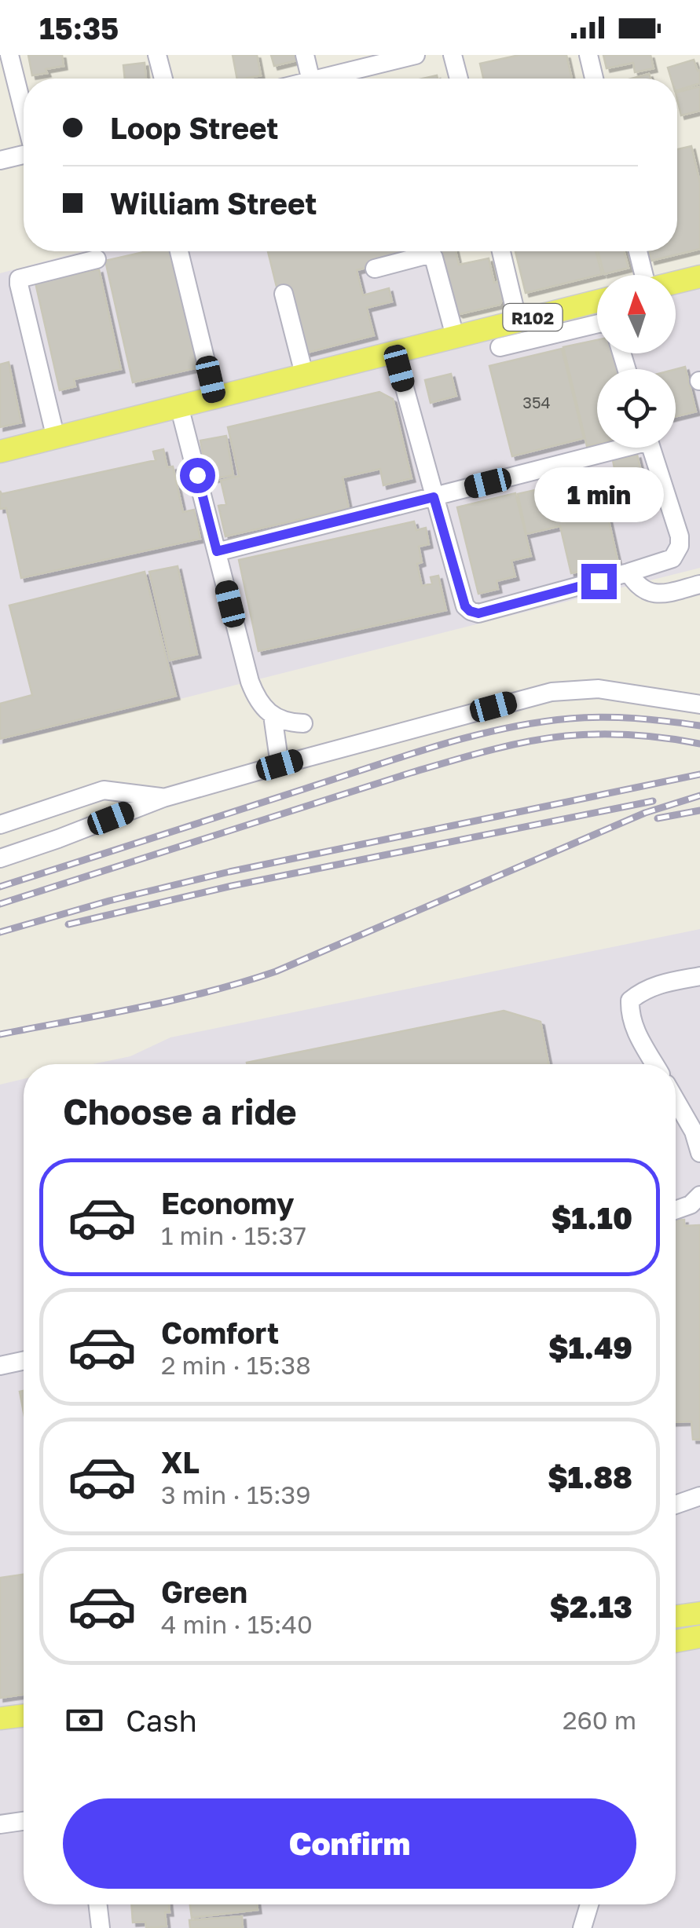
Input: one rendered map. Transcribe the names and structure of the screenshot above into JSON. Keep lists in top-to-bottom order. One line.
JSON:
{"streets":{"main road":["R102"]},"house_numbers":["354"],"north":"top","page":{"status":"15:35","banner":["Loop Street","William Street"],"bubble":"1 min","heading":"Choose a ride","list":[{"name":"Economy","note":"1 min · 15:37","value":"$1.10"},{"name":"Comfort","note":"2 min · 15:38","value":"$1.49"},{"name":"XL","note":"3 min · 15:39","value":"$1.88"},{"name":"Green","note":"4 min · 15:40","value":"$2.13"}],"pay":["Cash","260 m"],"buttons":"Confirm"}}
